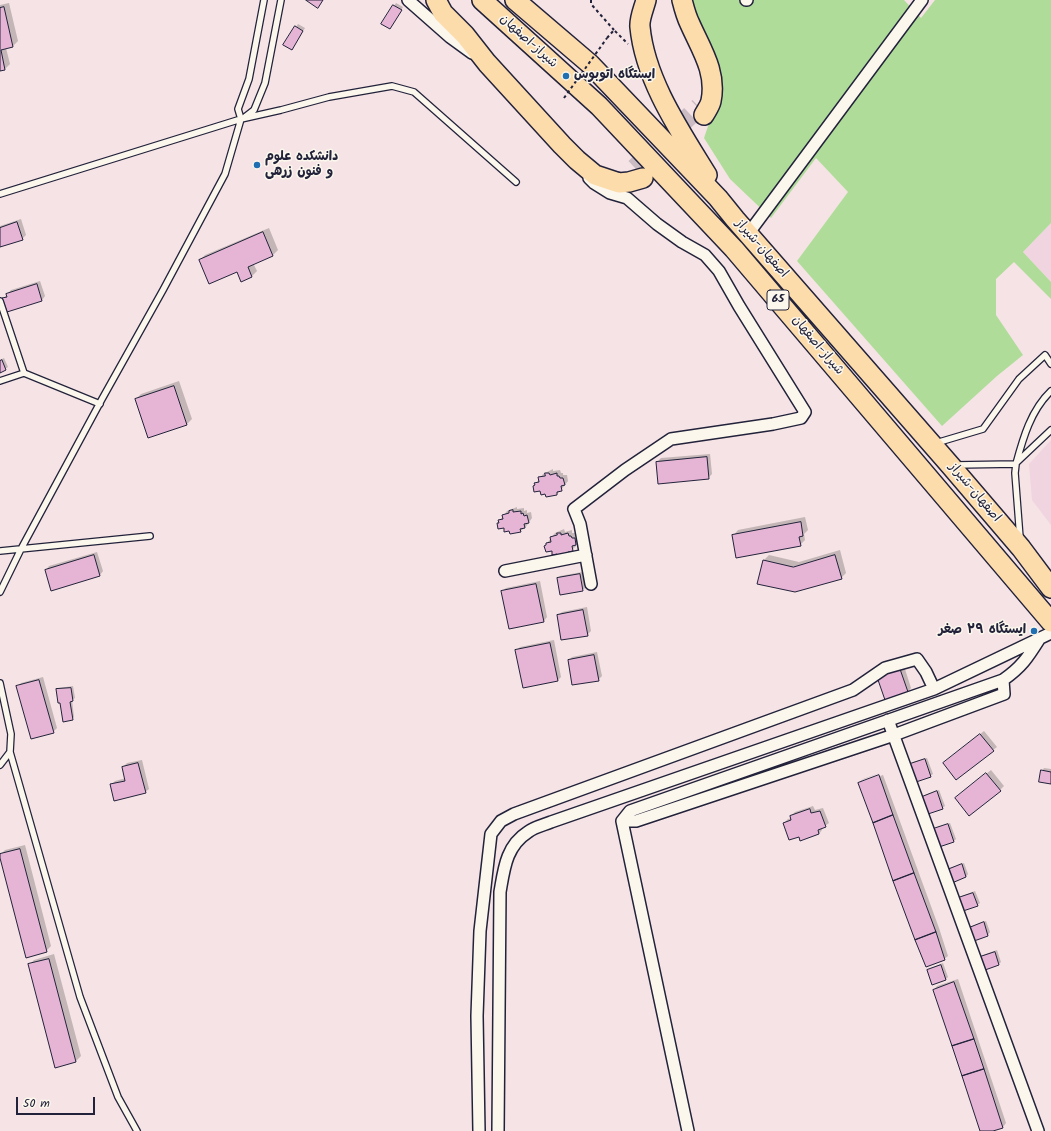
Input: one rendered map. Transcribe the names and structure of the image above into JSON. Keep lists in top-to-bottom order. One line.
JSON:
{"streets":{"highway":["شیراز-اصفهان","اصفهان-شیراز","65"]},"places":["ایستگاه اتوبوس","دانشکده علوم و فنون زرهی","ایستگاه ۲۹ صغر"],"scale_bar":"50 m"}
